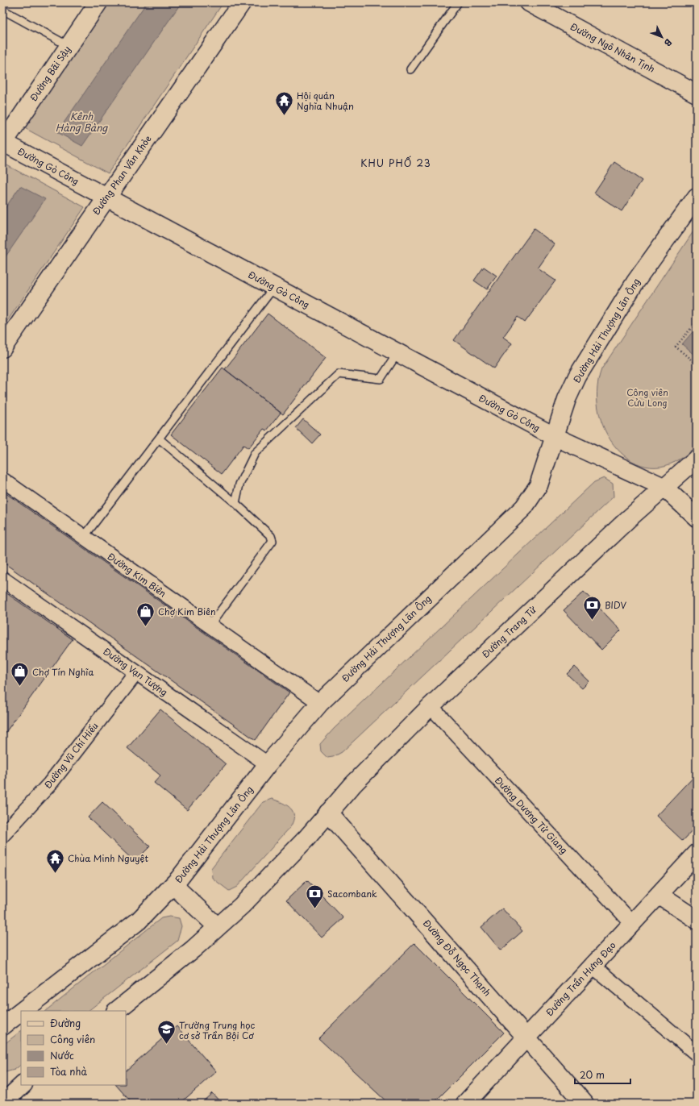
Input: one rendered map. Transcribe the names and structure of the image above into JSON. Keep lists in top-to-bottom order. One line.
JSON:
{"streets":{"street":["Đường Ngô Nhân Tịnh","Đường Bãi Sậy","Đường Gò Công","Đường Phan Văn Khỏe","Đường Hải Thượng Lãn Ông","Đường Kim Biên","Đường Trang Tử","Đường Vạn Tượng","Đường Vũ Chí Hiếu","Đường Dương Tử Giang","Đường Đỗ Ngọc Thạnh","Đường Trần Hưng Đạo"]},"crossings":[["Đường Bãi Sậy","Đường Gò Công"],["Đường Gò Công","Đường Phan Văn Khỏe"],["Đường Gò Công","Đường Hải Thượng Lãn Ông"],["Đường Gò Công","Đường Trang Tử"],["Đường Hải Thượng Lãn Ông","Đường Kim Biên"],["Đường Hải Thượng Lãn Ông","Đường Vạn Tượng"],["Đường Trang Tử","Đường Dương Tử Giang"],["Đường Trang Tử","Đường Đỗ Ngọc Thạnh"],["Đường Vạn Tượng","Đường Vũ Chí Hiếu"],["Đường Dương Tử Giang","Đường Trần Hưng Đạo"],["Đường Đỗ Ngọc Thạnh","Đường Trần Hưng Đạo"]],"districts":["KHU PHỐ 23"],"water":["Kênh Hàng Bàng"],"parks":["Công viên Cửu Long"],"places":{"temple":["Hội quán Nghĩa Nhuận","Chùa Minh Nguyệt"],"bank":["BIDV","Sacombank"],"shop":["Chợ Kim Biên","Chợ Tín Nghĩa"],"school or university":["Trường Trung học cơ sở Trần Bội Cơ"]},"legend":["Đường","Công viên","Nước","Tòa nhà"],"scale_bar":"20 m","north":"bottom right"}
